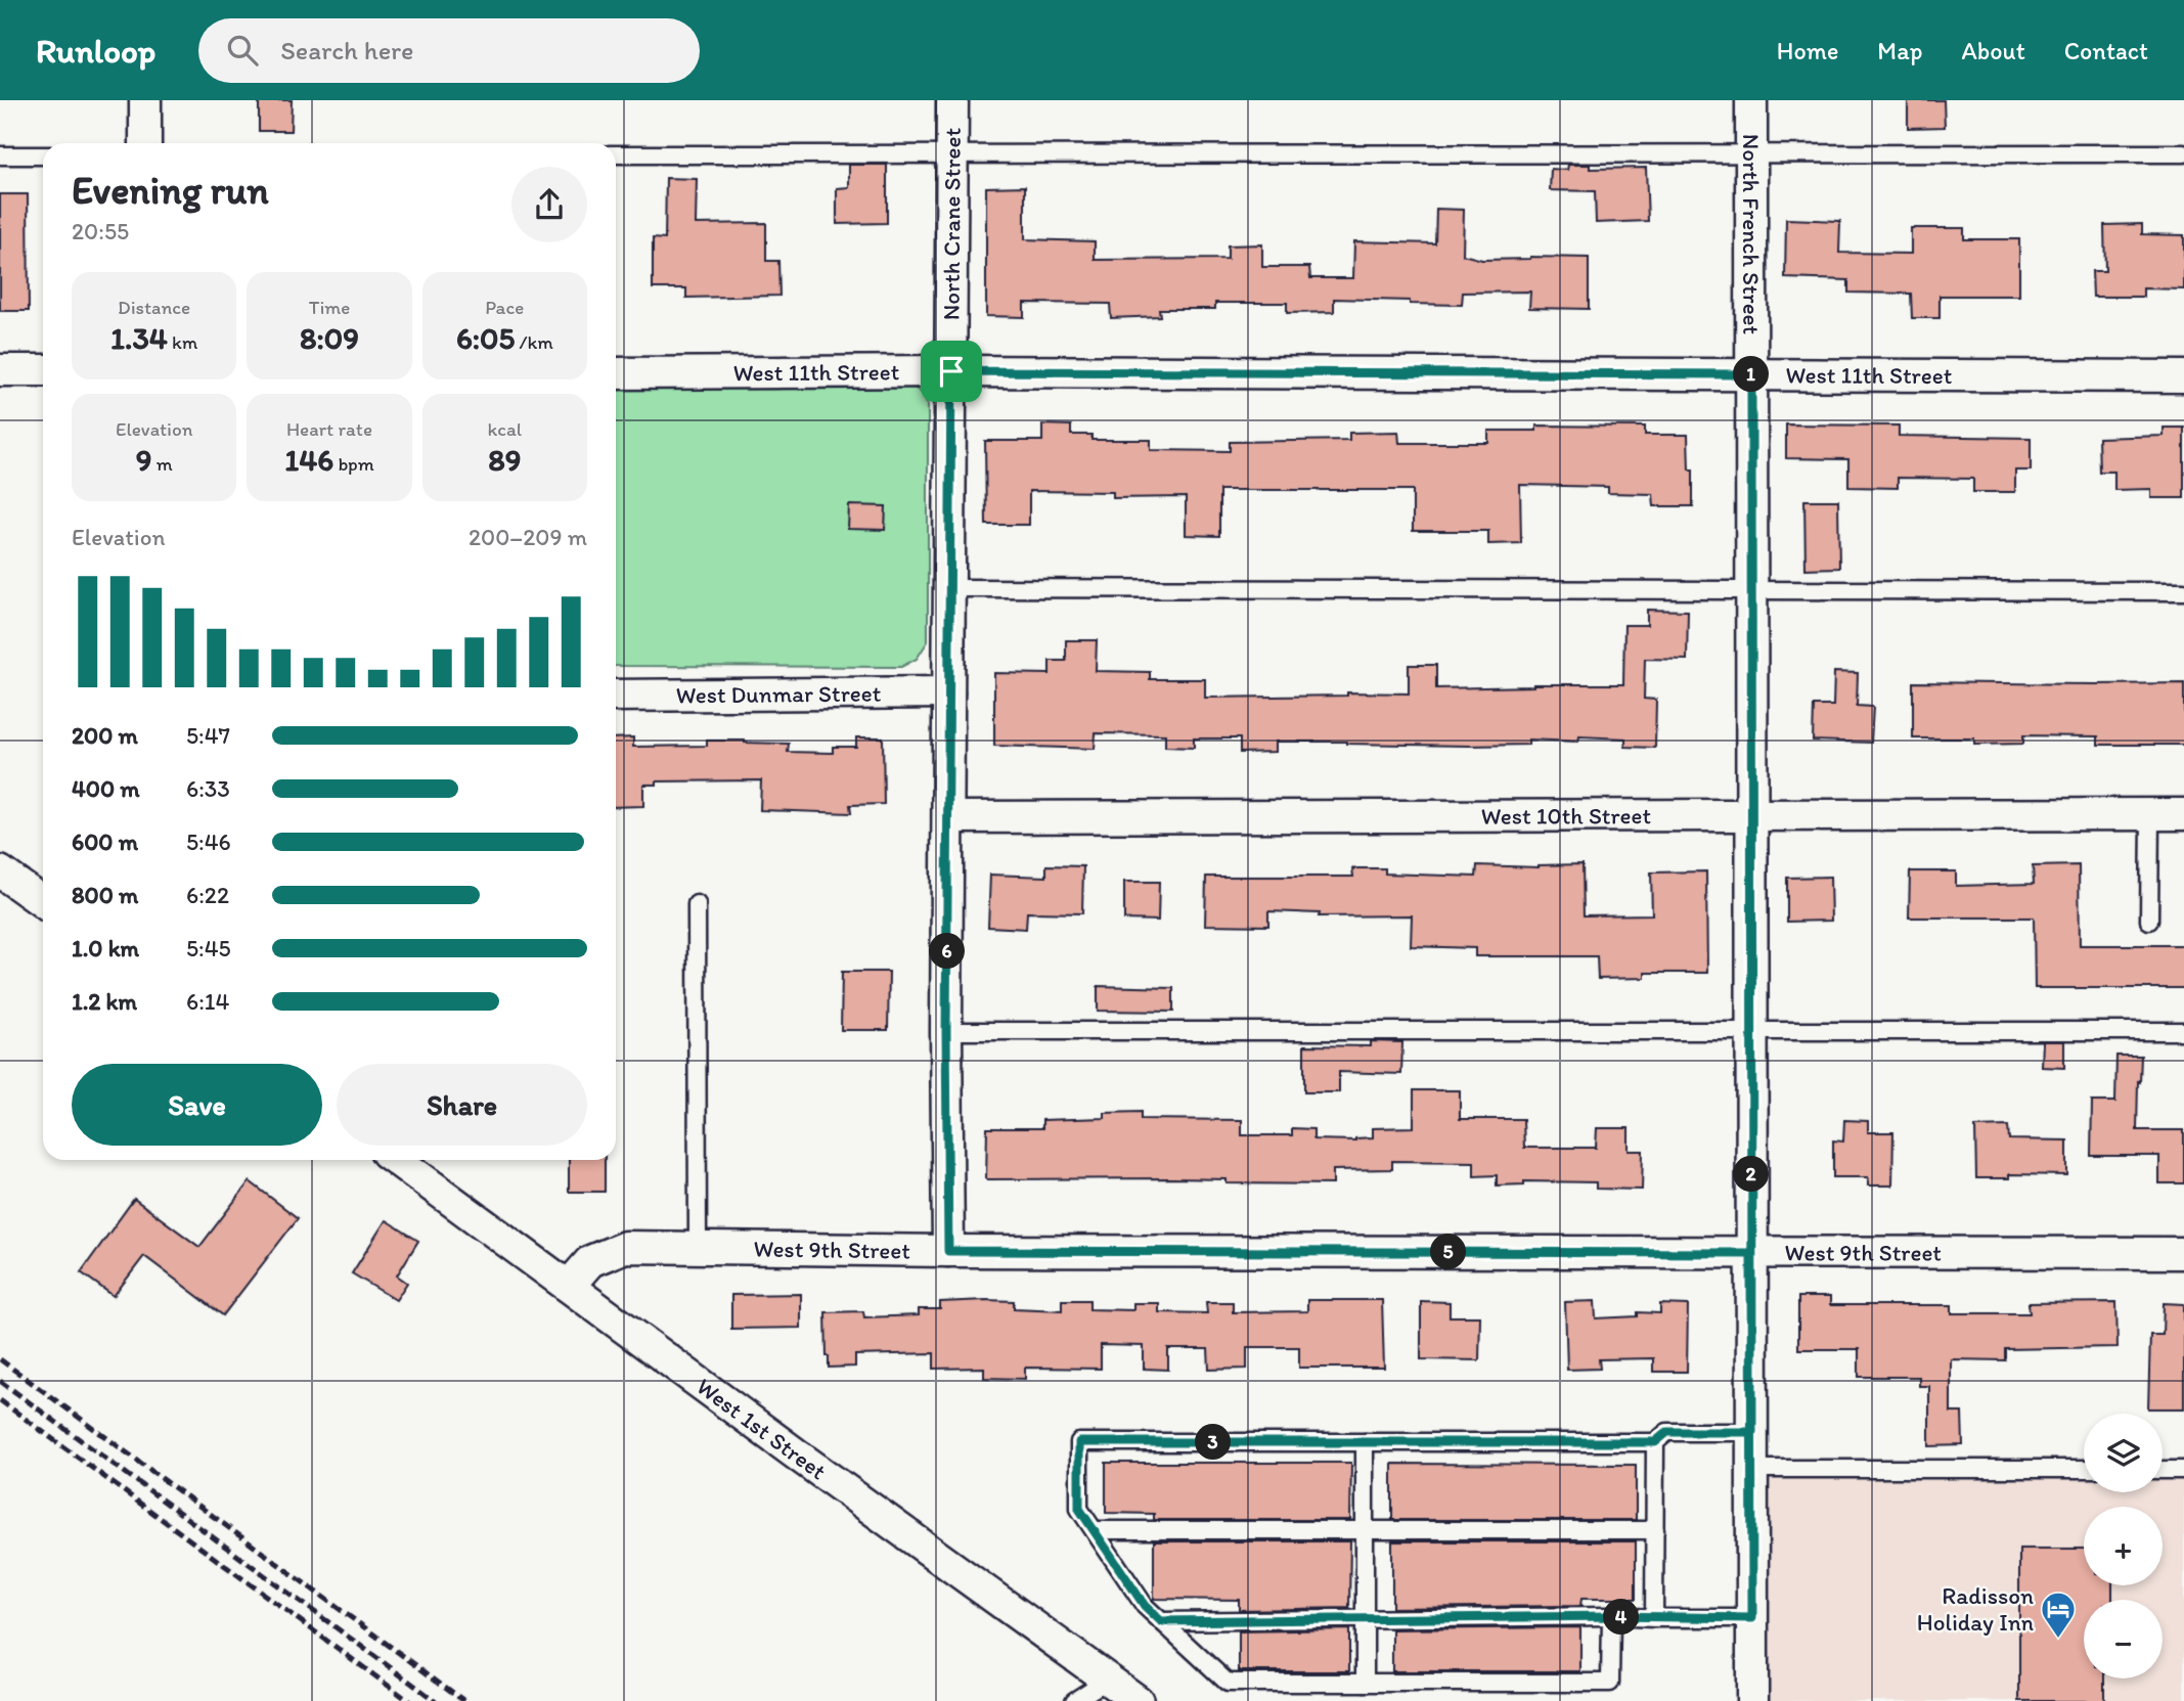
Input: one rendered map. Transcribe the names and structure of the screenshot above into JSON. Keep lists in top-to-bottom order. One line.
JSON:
{"streets":{"street":["North Crane Street","North French Street","West 11th Street","West Dunmar Street","West 10th Street","West 9th Street","West 1st Street"]},"crossings":[["North Crane Street","West 11th Street"],["North Crane Street","West Dunmar Street"],["North Crane Street","West 10th Street"],["North Crane Street","West 9th Street"],["North French Street","West 11th Street"],["North French Street","West 10th Street"],["North French Street","West 9th Street"],["West 9th Street","West 1st Street"]],"places":{"hotel":["Radisson Holiday Inn"]},"page":{"header":"Runloop","search":"Search here","nav":["Home","Map","About","Contact"],"heading":["Evening run","20:55"],"stats":[["Distance","1.34 km"],["Time","8:09"],["Pace","6:05 /km"],["Elevation","9 m"],["Heart rate","146 bpm"],["kcal","89"]],"pins":["1","6","2","5","3","4"],"chart":["Elevation","200–209 m"],"list":[{"name":"200 m","note":"5:47"},{"name":"400 m","note":"6:33"},{"name":"600 m","note":"5:46"},{"name":"800 m","note":"6:22"},{"name":"1.0 km","note":"5:45"},{"name":"1.2 km","note":"6:14"}],"buttons":["Save","Share"],"map_buttons":["+","−"]}}
